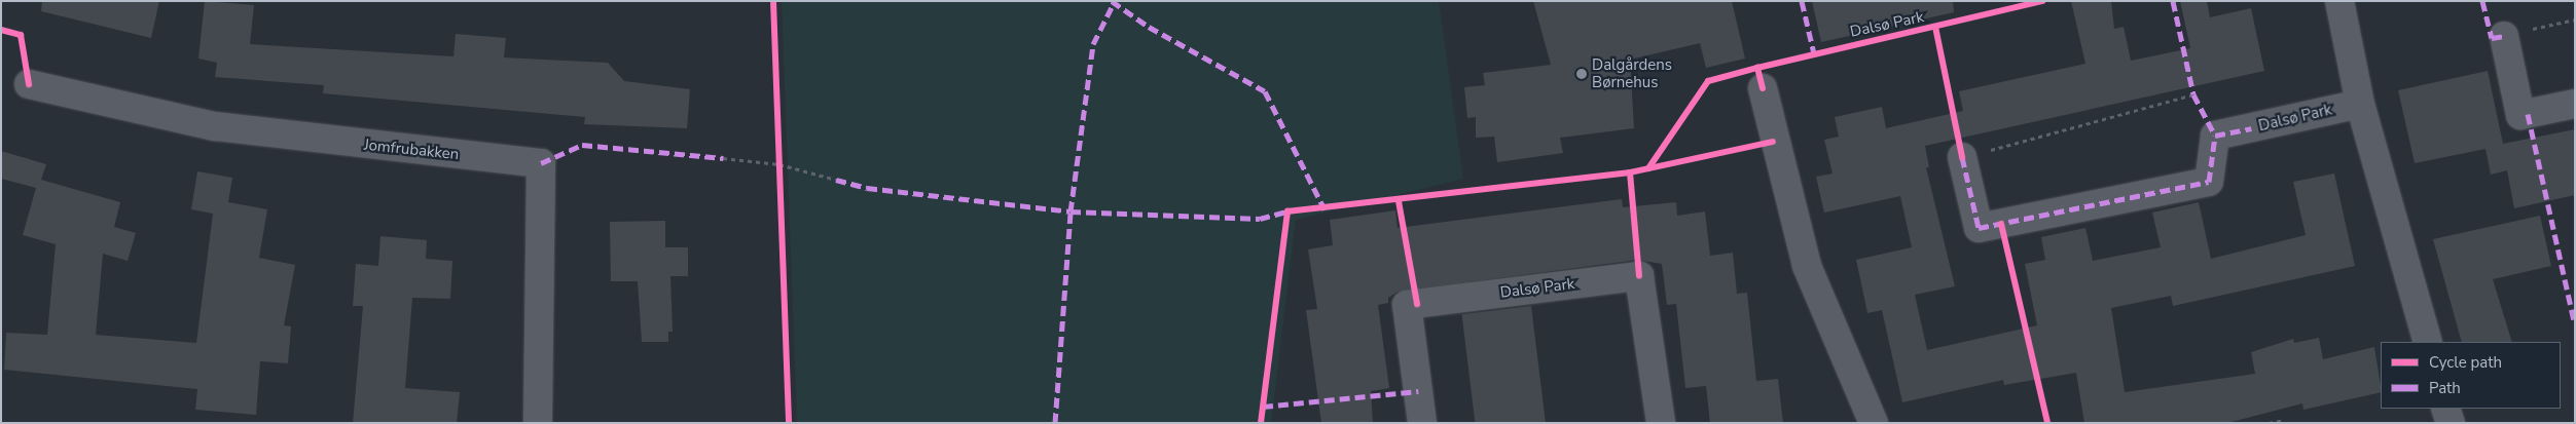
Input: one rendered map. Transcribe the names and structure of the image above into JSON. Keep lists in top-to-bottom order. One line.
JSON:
{"streets":{"street":["Dalsø Park","Jomfrubakken"]},"places":["Dalgårdens Børnehus"],"legend":["Cycle path","Path"]}
